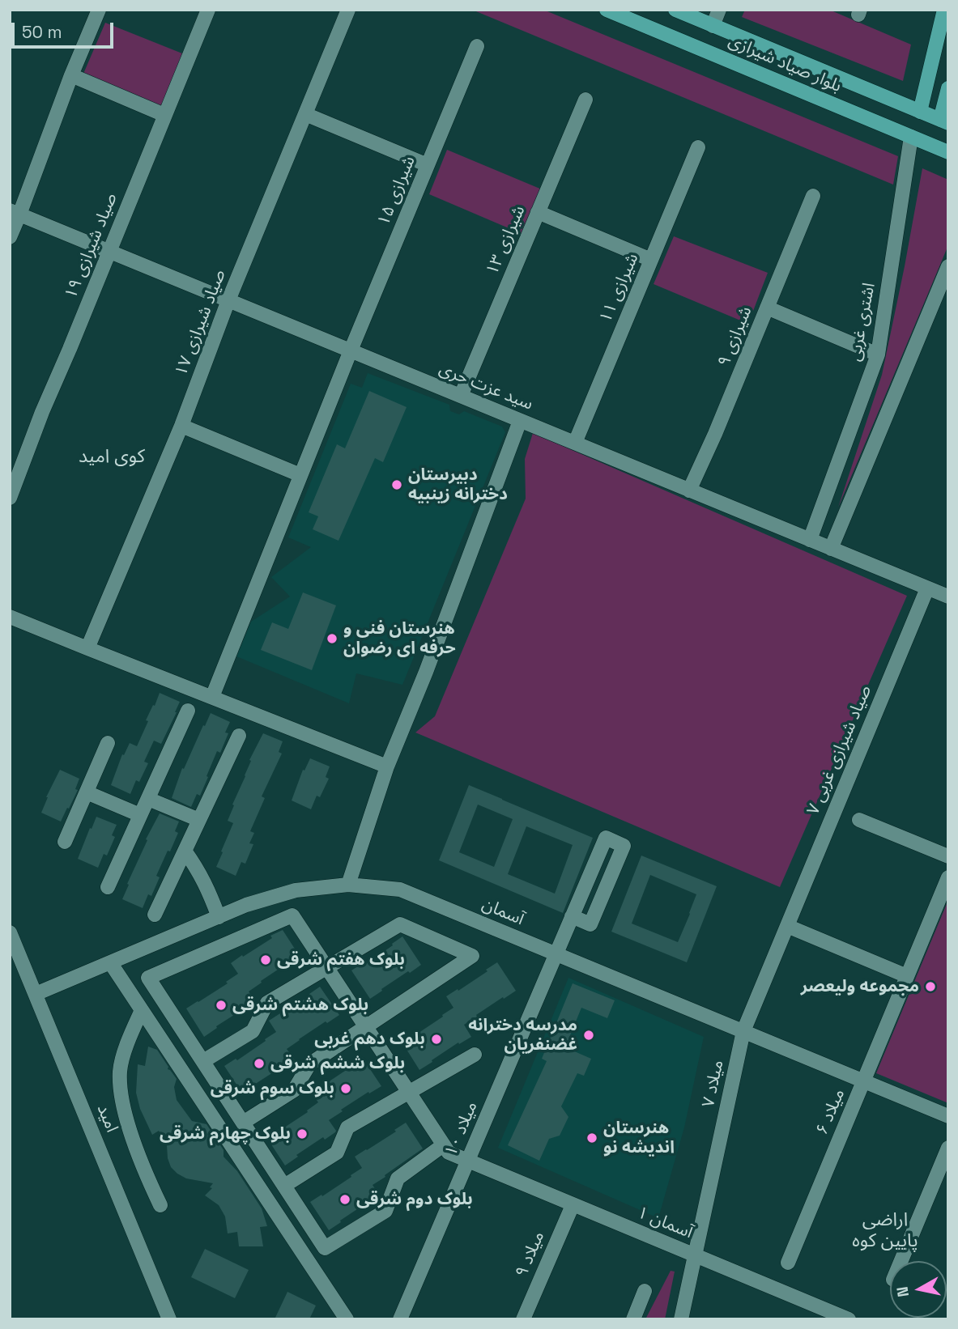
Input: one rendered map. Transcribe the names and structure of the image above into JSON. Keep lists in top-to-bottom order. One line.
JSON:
{"streets":{"main road":["بلوار صیاد شیرازی"],"street":["شیرازی ۱۵","شیرازی ۱۳","صیاد شیرازی ۱۹","شیرازی ۱۱","اشتری غربی","صیاد شیرازی ۱۷","شیرازی ۹","سید عزت حری","صیاد شیرازی غربی ۷","آسمان","میلاد ۷","میلاد ۶","امید","میلاد ۱۰","آسمان ۱","میلاد ۹"]},"crossings":[["بلوار صیاد شیرازی","اشتری غربی"],["شیرازی ۱۵","سید عزت حری"],["شیرازی ۱۳","سید عزت حری"],["صیاد شیرازی ۱۹","سید عزت حری"],["شیرازی ۱۱","سید عزت حری"],["اشتری غربی","سید عزت حری"],["صیاد شیرازی ۱۷","سید عزت حری"],["شیرازی ۹","سید عزت حری"],["سید عزت حری","صیاد شیرازی غربی ۷"],["صیاد شیرازی غربی ۷","میلاد ۷"],["آسمان","میلاد ۷"],["آسمان","میلاد ۶"],["آسمان","امید"],["آسمان","میلاد ۱۰"],["میلاد ۷","آسمان ۱"],["میلاد ۱۰","آسمان ۱"],["آسمان ۱","میلاد ۹"]],"districts":["کوی امید","اراضی پایین کوه"],"places":["دبیرستان دخترانه زینبیه","هنرستان فنی و حرفه ای رضوان","بلوک هفتم شرقی","مجموعه ولیعصر","بلوک هشتم شرقی","مدرسه دخترانه غضنفریان","بلوک دهم غربی","بلوک ششم شرقی","بلوک سوم شرقی","بلوک چهارم شرقی","هنرستان اندیشه نو","بلوک دوم شرقی"],"scale_bar":"50 m","north":"left"}
